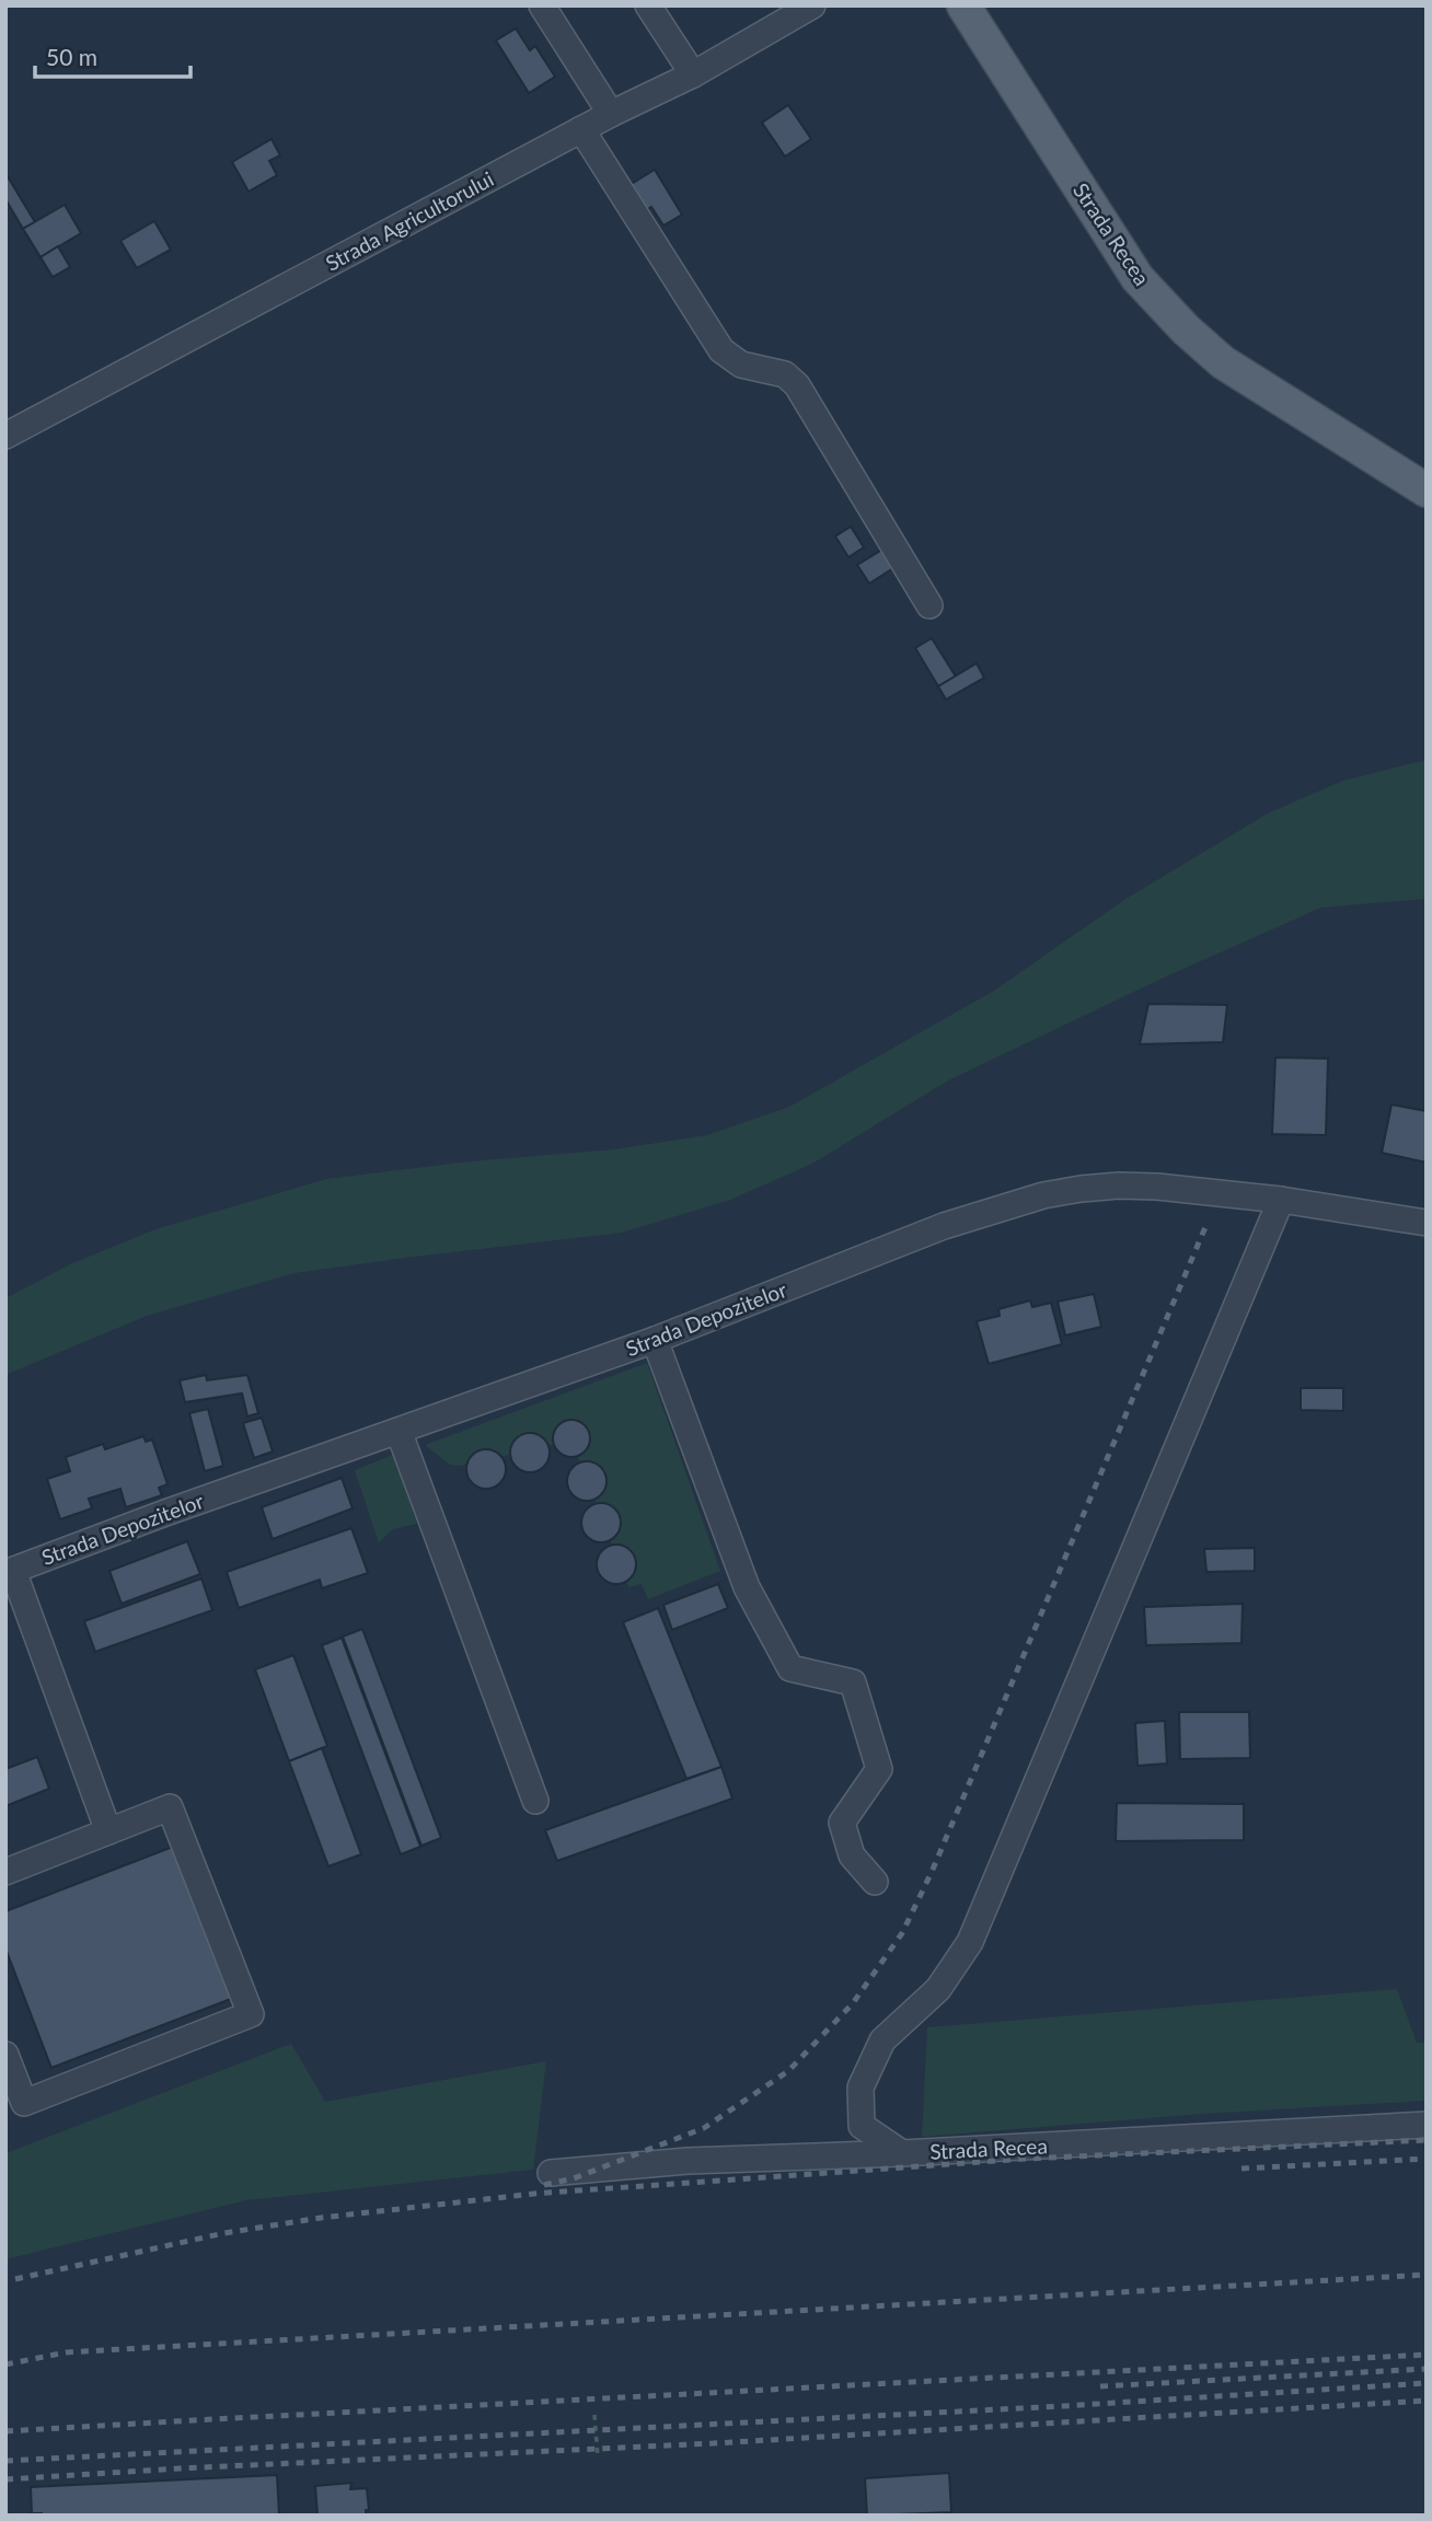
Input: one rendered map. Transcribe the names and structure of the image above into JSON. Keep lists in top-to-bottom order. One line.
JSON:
{"streets":{"main road":["Strada Recea"],"street":["Strada Agricultorului","Strada Depozitelor"]},"scale_bar":"50 m"}
